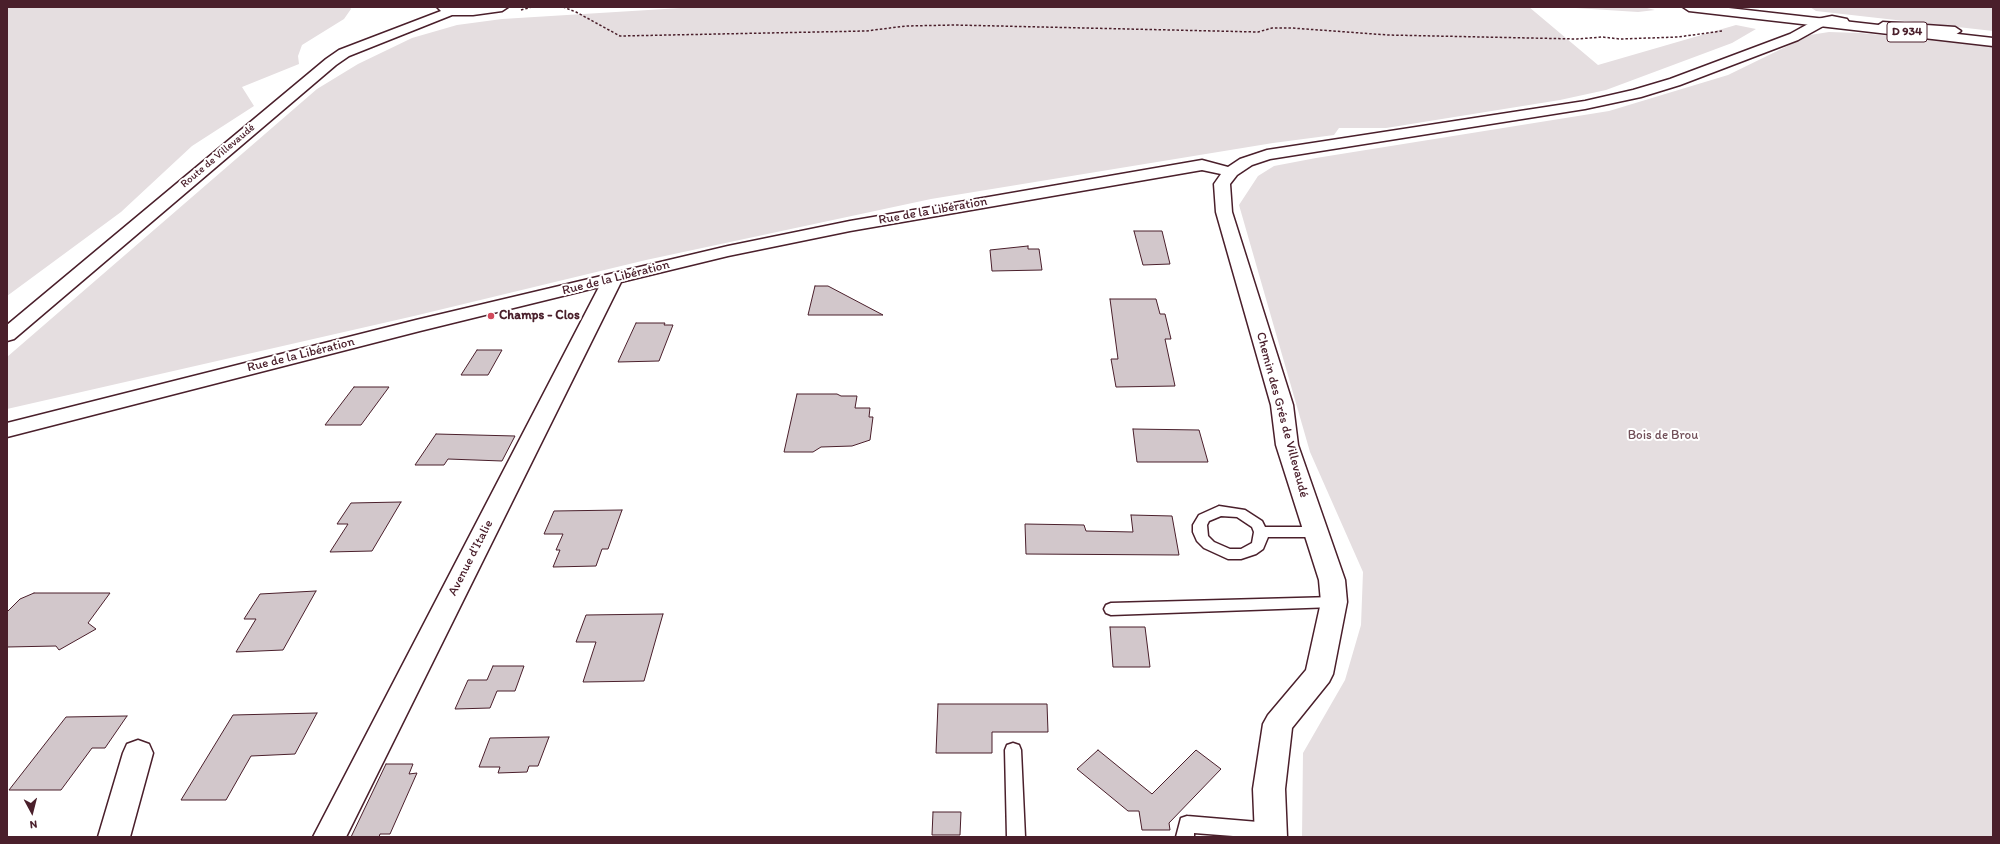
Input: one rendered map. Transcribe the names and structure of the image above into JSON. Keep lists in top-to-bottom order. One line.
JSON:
{"streets":{"street":["D 934","Route de Villevaudé","Rue de la Libération","Chemin des Grés de Villevaudé","Avenue d'Italie"]},"crossings":[["Rue de la Libération","Chemin des Grés de Villevaudé"],["Rue de la Libération","Avenue d'Italie"]],"parks":["Bois de Brou"],"places":["Champs - Clos"],"north":"bottom"}
